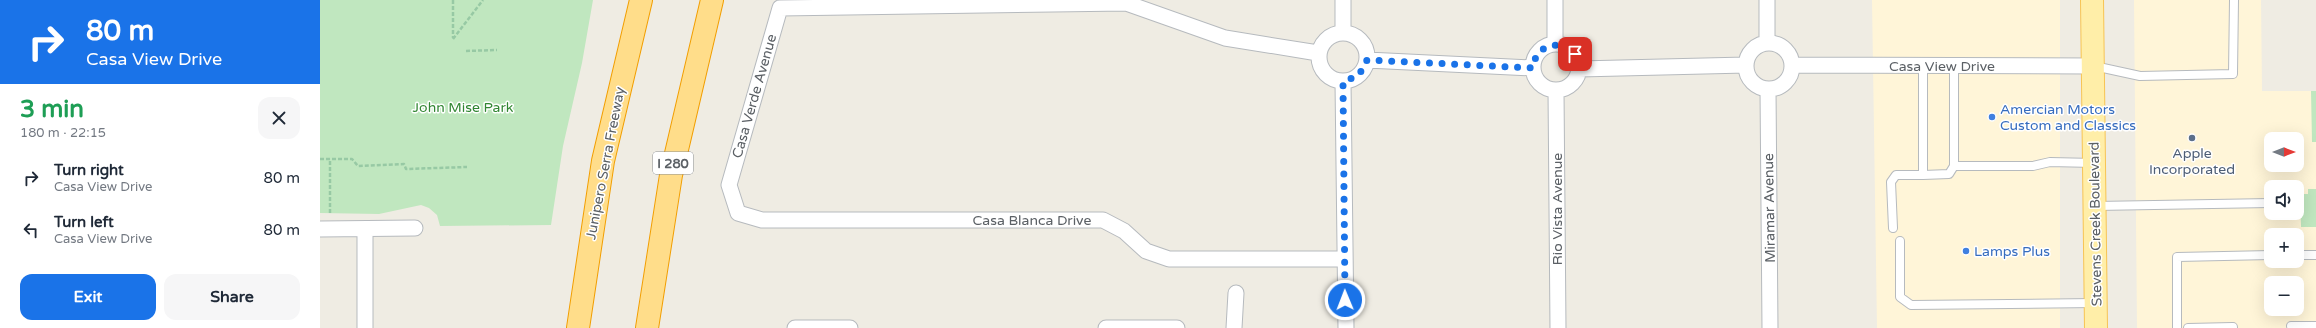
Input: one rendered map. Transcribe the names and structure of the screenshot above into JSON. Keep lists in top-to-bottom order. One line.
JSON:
{"streets":{"highway":["Junipero Serra Freeway","I 280"],"main road":["Stevens Creek Boulevard"],"street":["Casa View Drive","Casa Verde Avenue","Miramar Avenue","Rio Vista Avenue","Casa Blanca Drive"]},"crossings":[["Casa View Drive","Miramar Avenue"],["Casa View Drive","Stevens Creek Boulevard"],["Casa Verde Avenue","Casa Blanca Drive"]],"parks":["John Mise Park"],"places":["Amercian Motors Custom and Classics","Apple Incorporated","Lamps Plus"],"north":"right","page":{"turn":["80 m","Casa View Drive"],"heading":["3 min","180 m · 22:15"],"map_buttons":["+","−"],"list":[{"name":"Turn right","note":"Casa View Drive","value":"80 m"},{"name":"Turn left","note":"Casa View Drive","value":"80 m"}],"buttons":["Exit","Share"]}}
